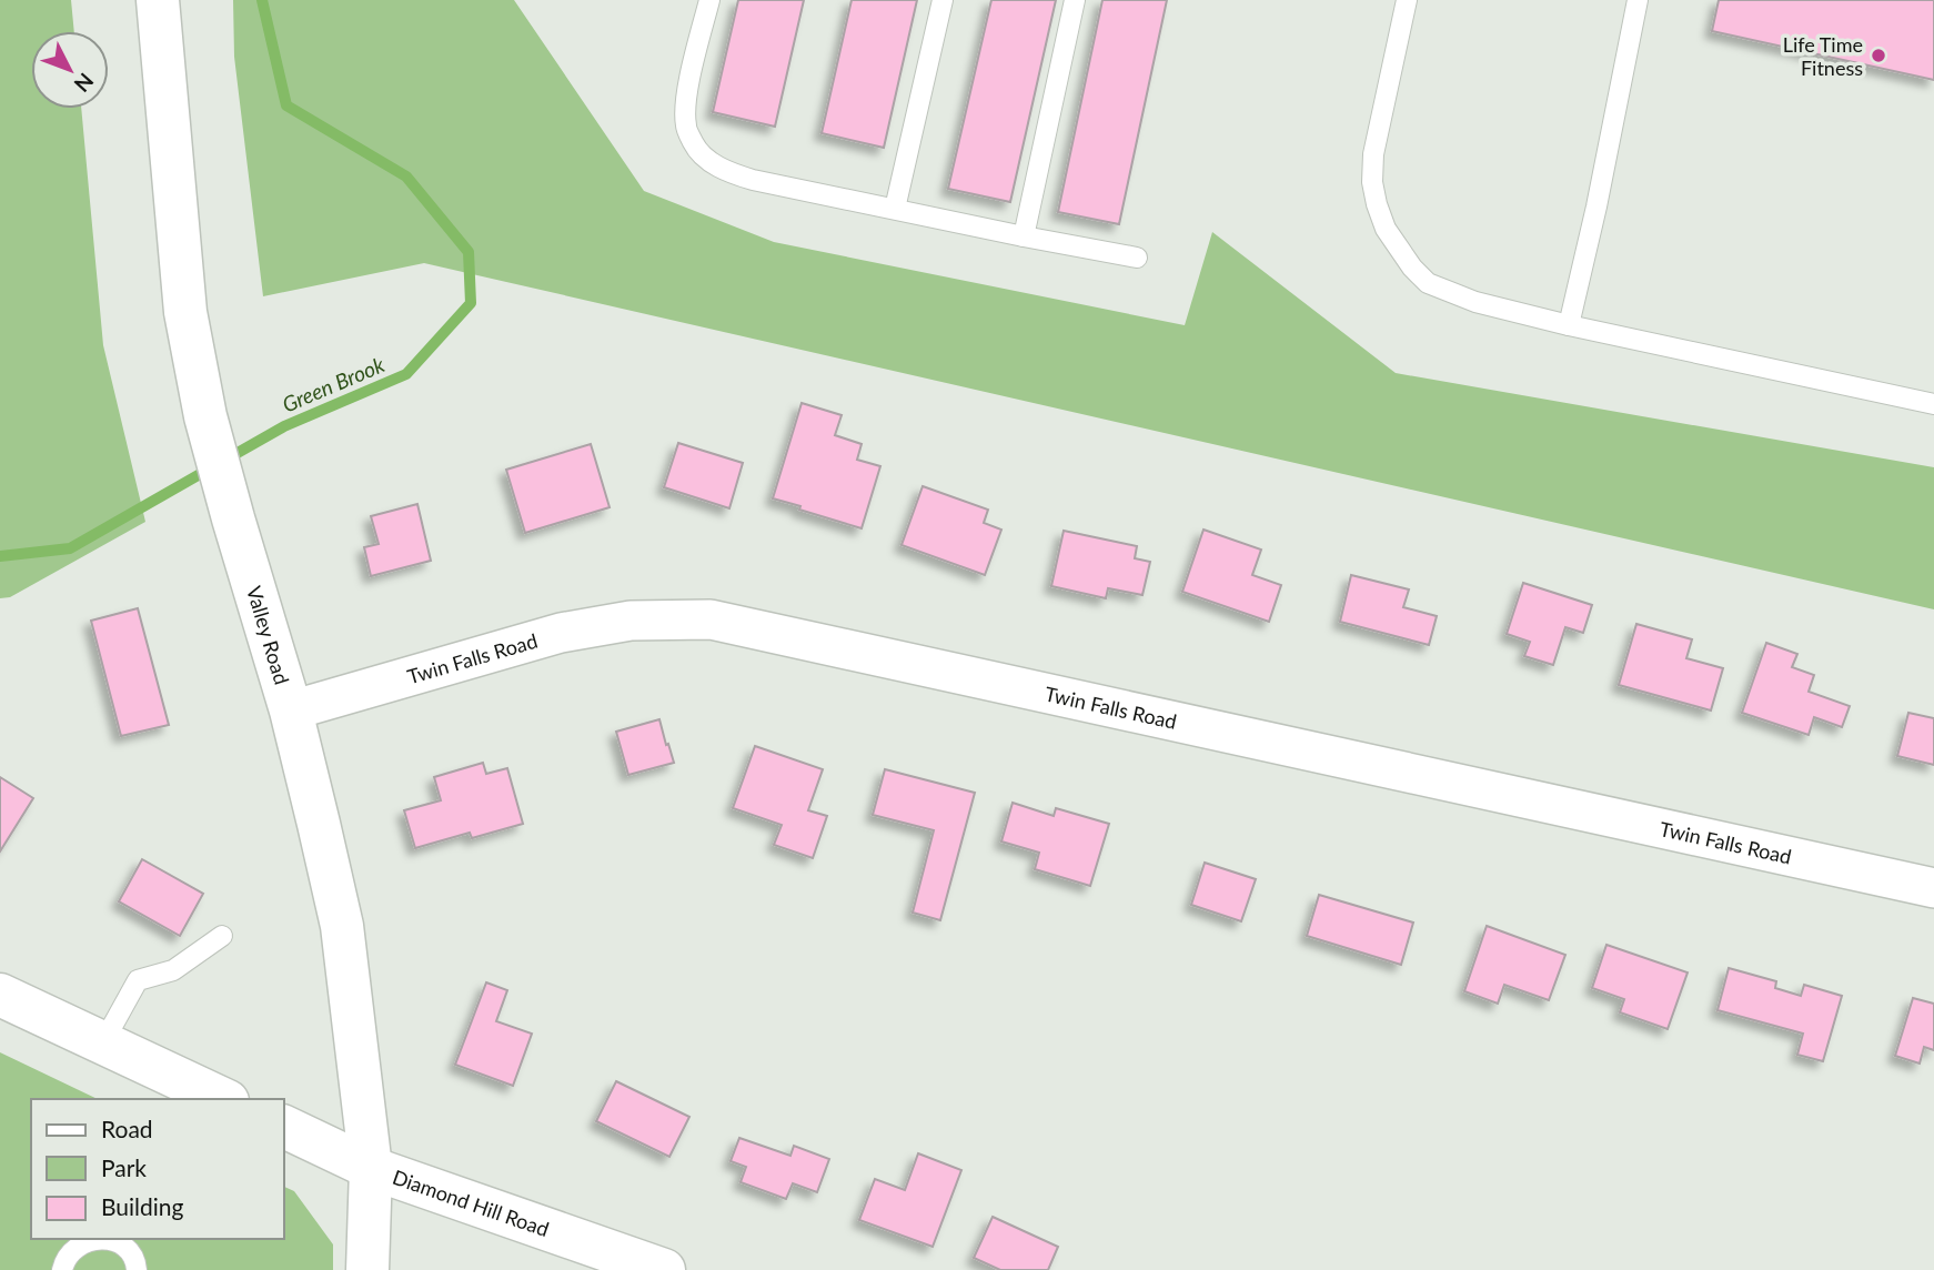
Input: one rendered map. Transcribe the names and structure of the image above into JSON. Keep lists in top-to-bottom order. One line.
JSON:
{"streets":{"main road":["Valley Road","Diamond Hill Road"],"street":["Twin Falls Road"]},"crossings":[["Valley Road","Twin Falls Road"],["Valley Road","Diamond Hill Road"]],"water":["Green Brook"],"places":["Life Time Fitness"],"legend":["Road","Park","Building"],"north":"bottom right"}
